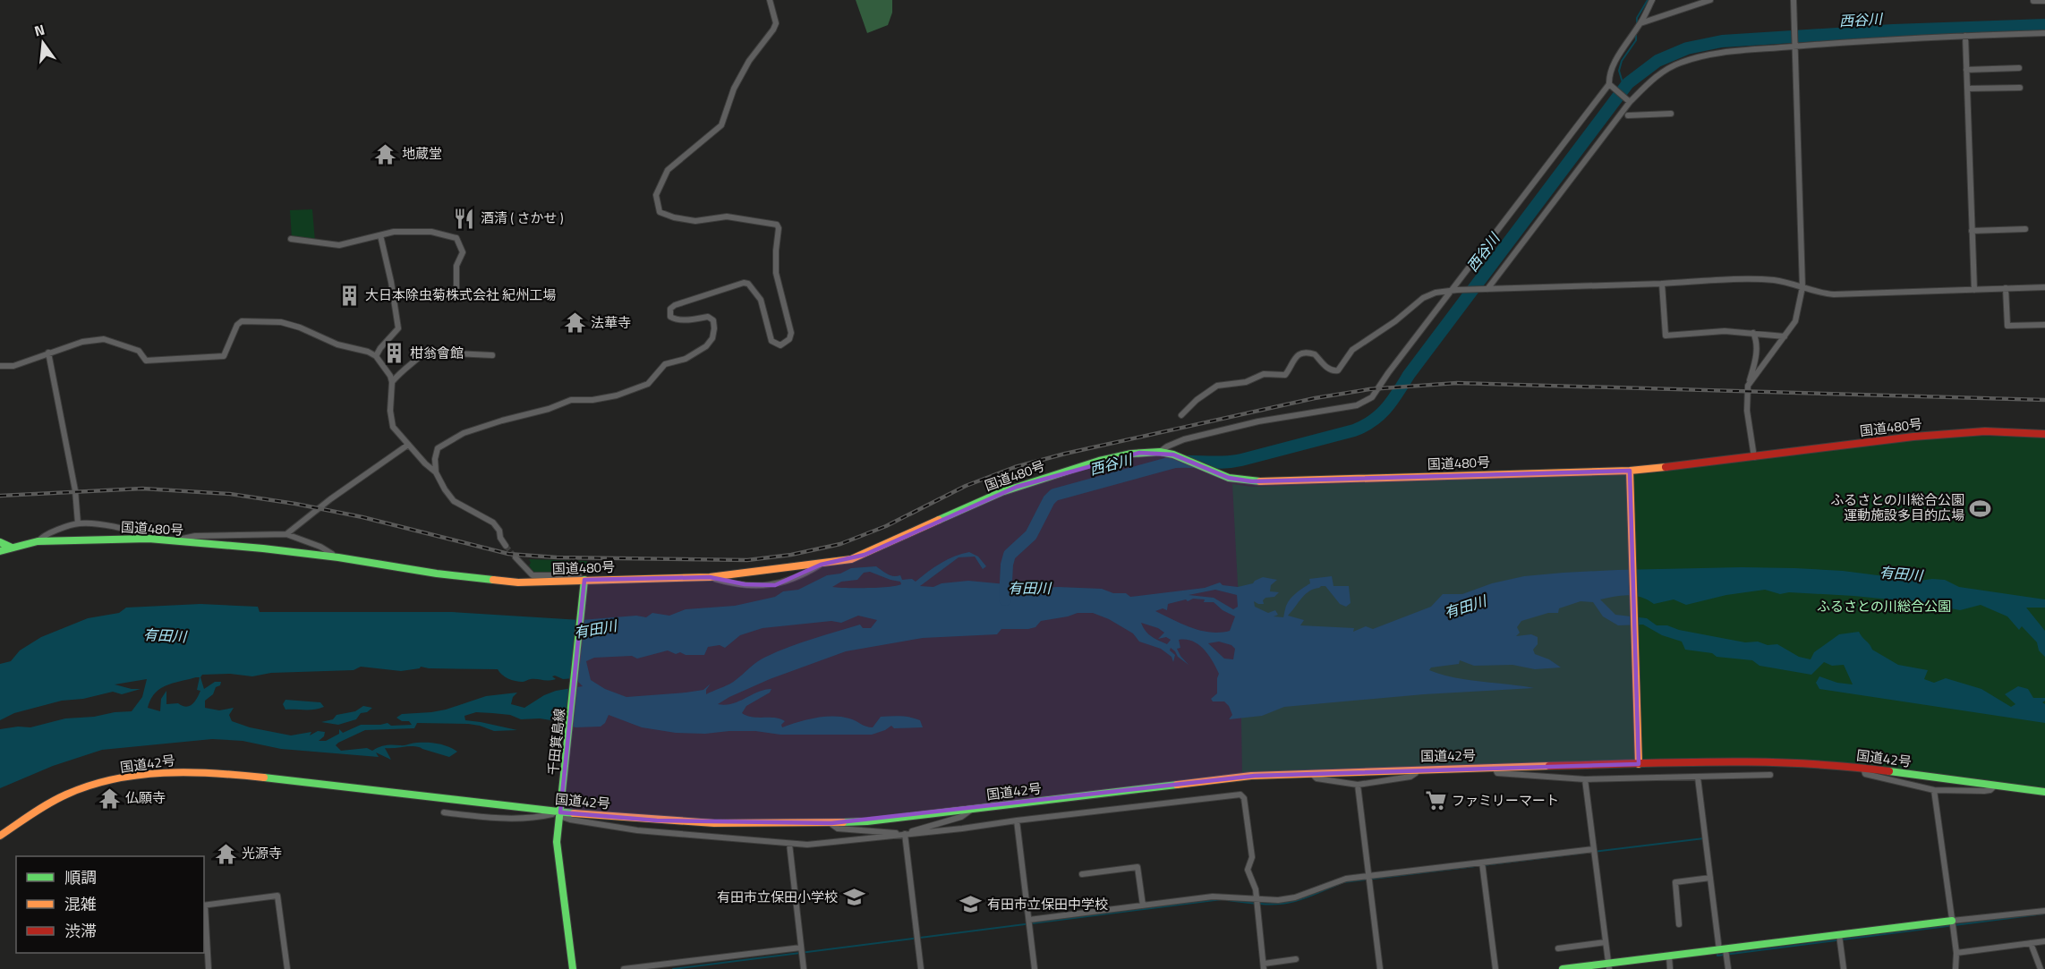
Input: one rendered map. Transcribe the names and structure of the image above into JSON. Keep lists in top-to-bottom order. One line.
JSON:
{"streets":{"main road":["国道480号","千田箕島線","国道42号"]},"crossings":[["国道480号","千田箕島線"],["千田箕島線","国道42号"]],"water":["西谷川","有田川"],"parks":["ふるさとの川総合公園"],"places":{"temple":["地蔵堂","法華寺","仏願寺","光源寺"],"restaurant":["酒清 ( さかせ )"],"building":["大日本除虫菊株式会社 紀州工場","柑翁會館"],"sports":["ふるさとの川総合公園 運動施設多目的広場"],"supermarket":["ファミリーマート"],"school or university":["有田市立保田小学校","有田市立保田中学校"]},"legend":["順調","混雑","渋滞"],"north":"top"}
